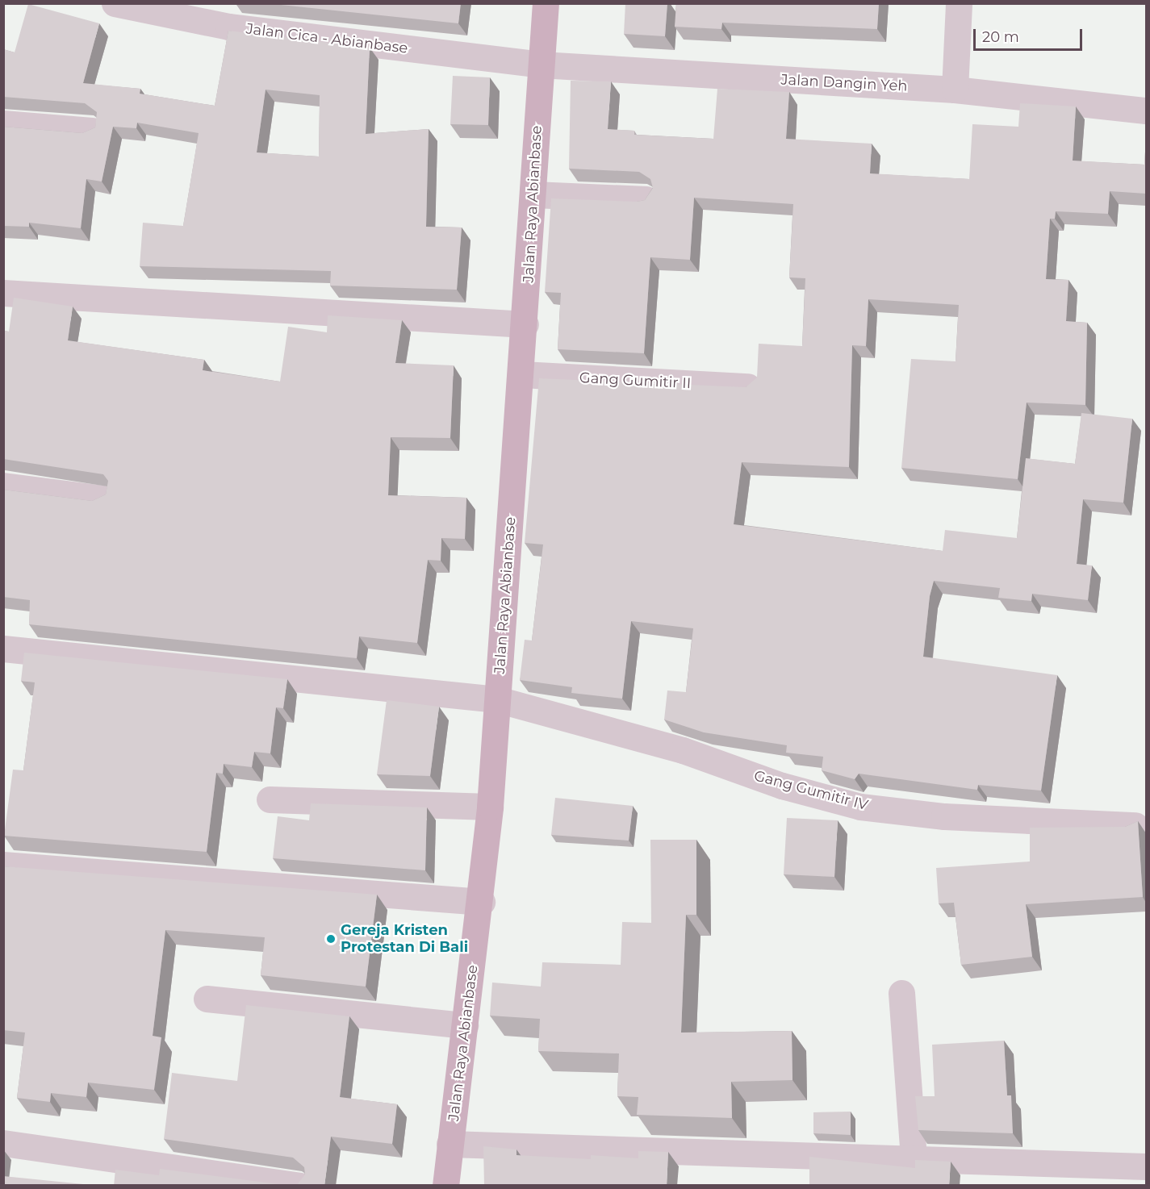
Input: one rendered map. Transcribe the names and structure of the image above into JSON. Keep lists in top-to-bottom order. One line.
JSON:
{"streets":{"main road":["Jalan Raya Abianbase"],"street":["Jalan Cica - Abianbase","Jalan Dangin Yeh","Gang Gumitir II","Gang Gumitir IV"]},"crossings":[["Jalan Cica - Abianbase","Jalan Dangin Yeh"],["Jalan Cica - Abianbase","Jalan Raya Abianbase"],["Jalan Dangin Yeh","Jalan Raya Abianbase"],["Jalan Raya Abianbase","Gang Gumitir II"],["Jalan Raya Abianbase","Gang Gumitir IV"]],"places":["Gereja Kristen Protestan Di Bali"],"scale_bar":"20 m"}
